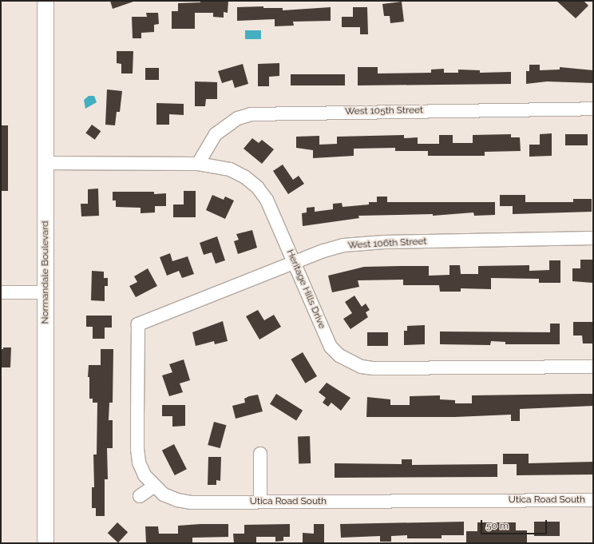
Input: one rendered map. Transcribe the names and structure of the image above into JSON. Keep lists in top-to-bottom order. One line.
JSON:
{"streets":{"main road":["Normandale Boulevard"],"street":["West 105th Street","West 106th Street","Heritage Hills Drive","Utica Road South"]},"crossings":[["West 105th Street","Heritage Hills Drive"],["West 106th Street","Heritage Hills Drive"],["West 106th Street","Utica Road South"],["Normandale Boulevard","Heritage Hills Drive"]],"scale_bar":"50 m"}
